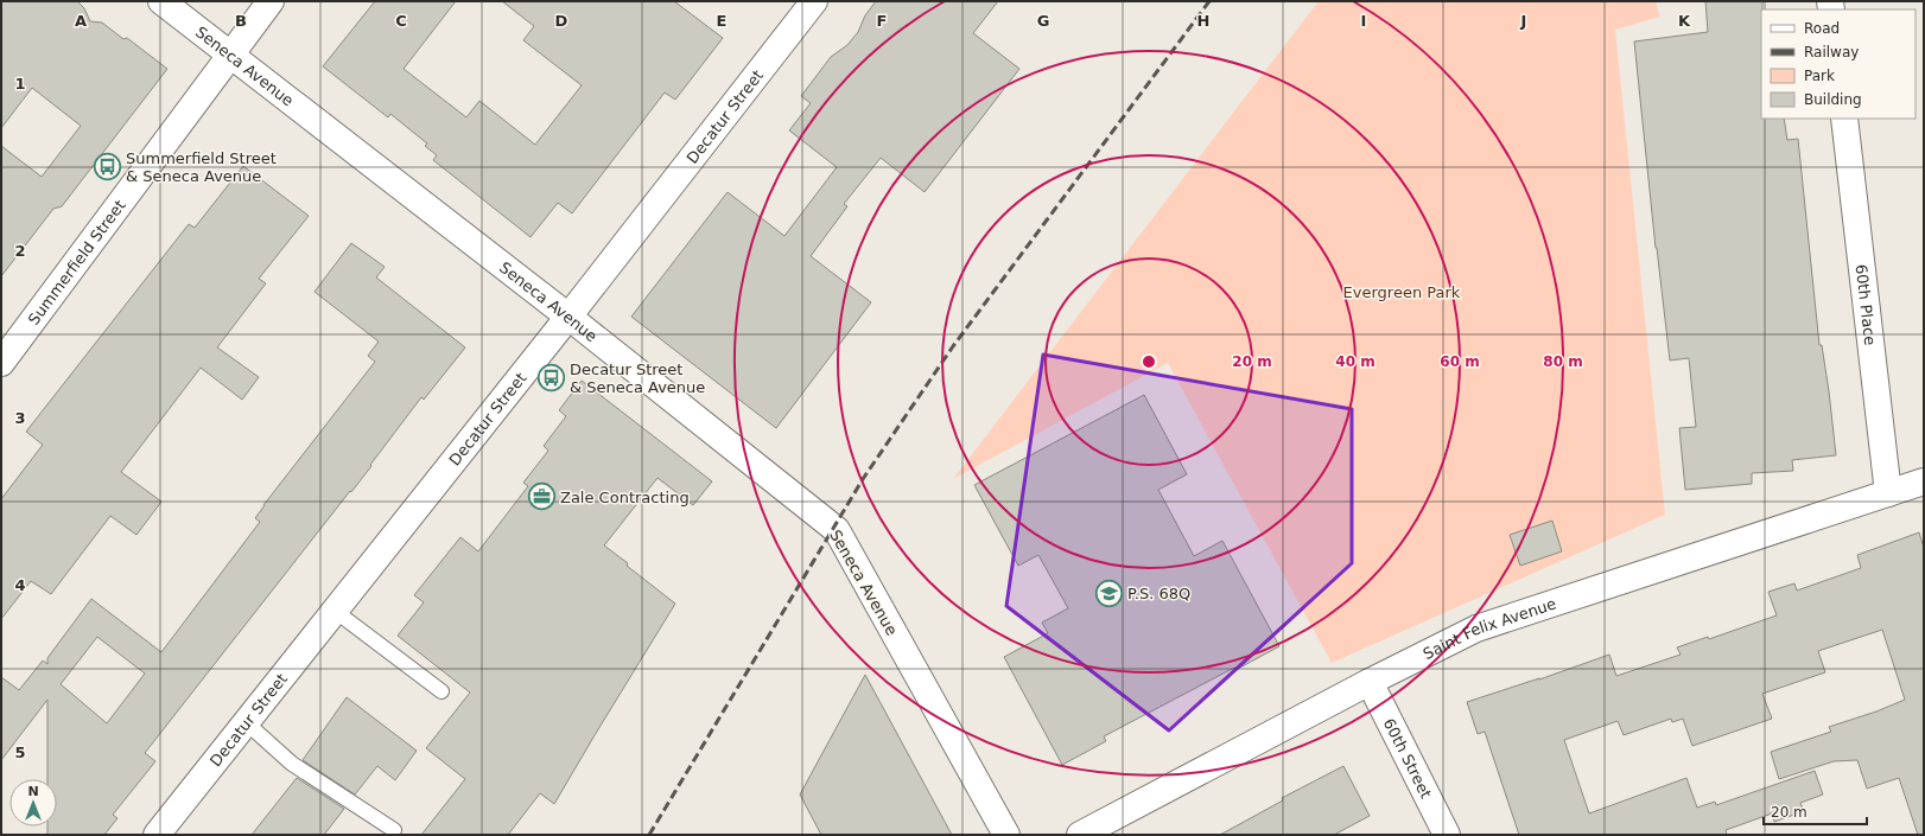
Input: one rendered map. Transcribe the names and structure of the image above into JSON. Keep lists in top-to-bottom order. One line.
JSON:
{"streets":{"street":["Seneca Avenue","Decatur Street","Summerfield Street","60th Place","Saint Felix Avenue","60th Street"]},"crossings":[["Seneca Avenue","Decatur Street"],["Seneca Avenue","Summerfield Street"],["60th Place","Saint Felix Avenue"],["Saint Felix Avenue","60th Street"]],"parks":["Evergreen Park"],"places":{"bus stop":["Summerfield Street & Seneca Avenue","Decatur Street & Seneca Avenue"],"office":["Zale Contracting"],"school or university":["P.S. 68Q"]},"legend":["Road","Railway","Park","Building"],"scale_bar":"20 m","north":"top","grid":{"columns":["A","B","C","D","E","F","G","H","I","J","K"],"rows":["1","2","3","4","5"]},"rings":["20 m","40 m","60 m","80 m"]}
